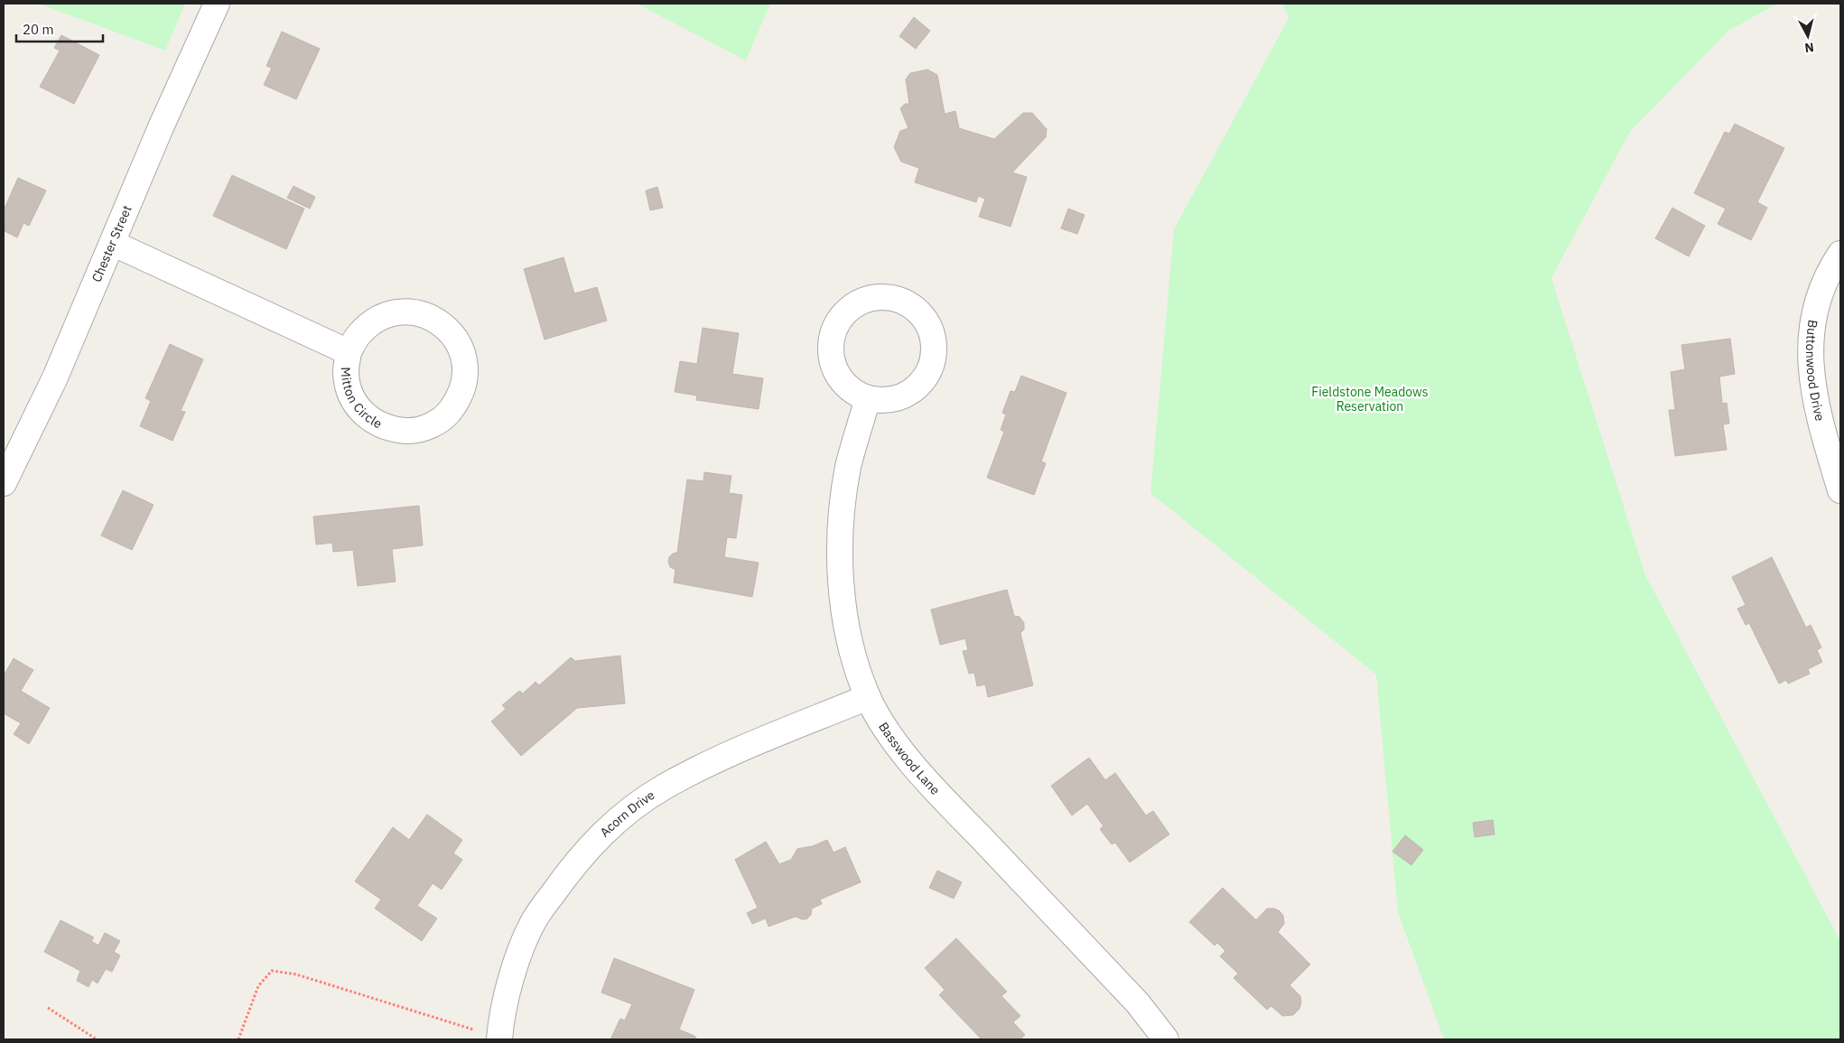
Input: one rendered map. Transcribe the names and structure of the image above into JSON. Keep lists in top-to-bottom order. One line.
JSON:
{"streets":{"street":["Chester Street","Buttonwood Drive","Mitton Circle","Basswood Lane","Acorn Drive"]},"crossings":[["Chester Street","Mitton Circle"],["Basswood Lane","Acorn Drive"]],"parks":["Fieldstone Meadows Reservation"],"scale_bar":"20 m","north":"bottom"}
